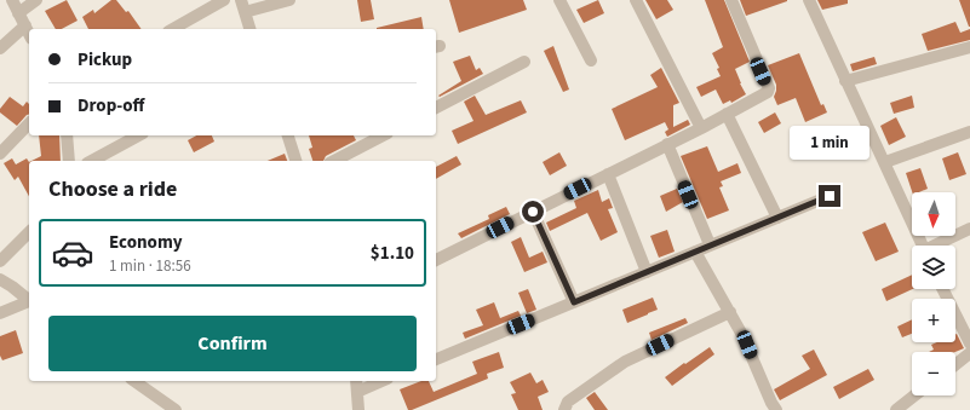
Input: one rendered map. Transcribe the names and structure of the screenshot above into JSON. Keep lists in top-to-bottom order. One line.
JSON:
{"north":"bottom","page":{"banner":["Pickup","Drop-off"],"bubble":"1 min","heading":"Choose a ride","map_buttons":["+","−"],"list":[{"name":"Economy","note":"1 min · 18:56","value":"$1.10"}],"buttons":"Confirm"}}
